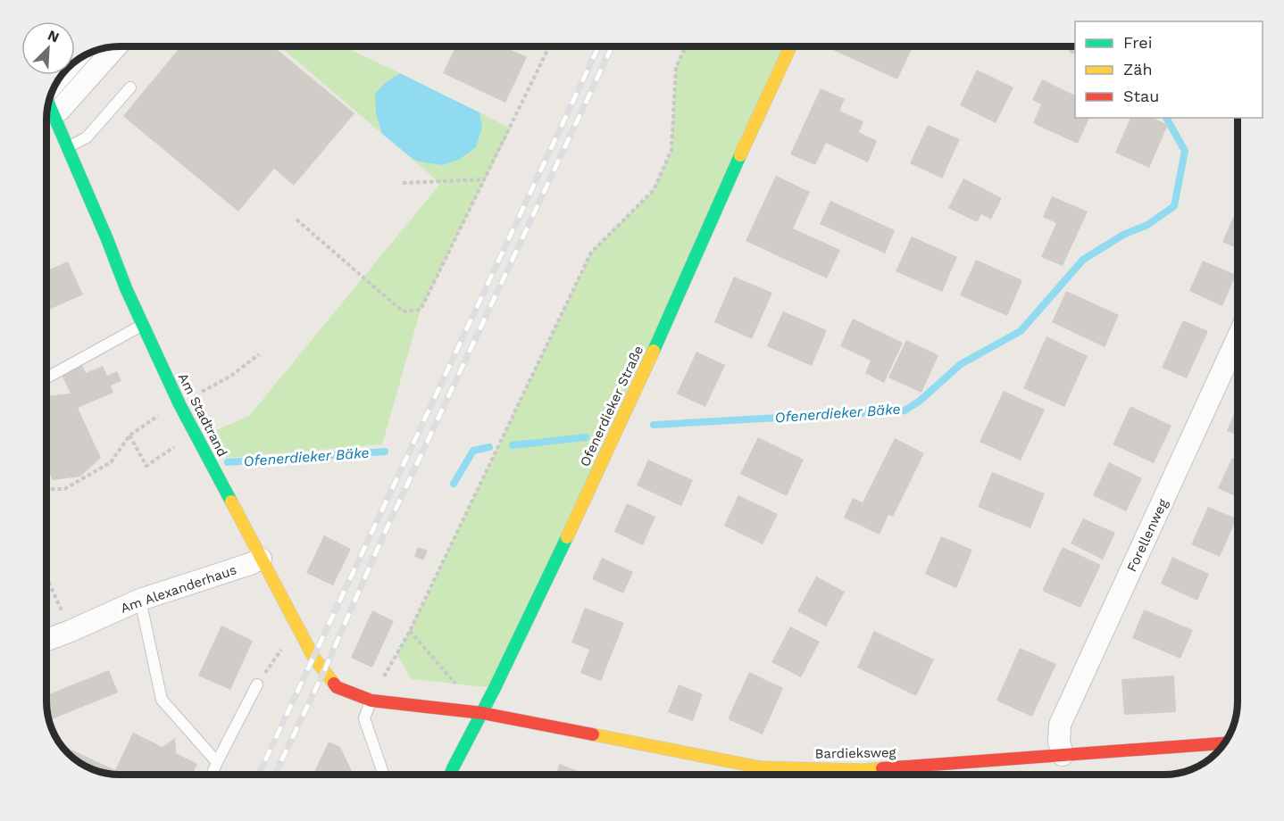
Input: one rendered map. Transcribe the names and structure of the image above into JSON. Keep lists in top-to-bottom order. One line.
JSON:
{"streets":{"street":["Ofenerdieker Straße","Am Stadtrand","Forellenweg","Am Alexanderhaus","Bardieksweg"]},"crossings":[["Ofenerdieker Straße","Am Stadtrand"],["Ofenerdieker Straße","Bardieksweg"],["Am Stadtrand","Am Alexanderhaus"],["Am Stadtrand","Bardieksweg"],["Forellenweg","Bardieksweg"]],"water":["Ofenerdieker Bäke"],"legend":["Frei","Zäh","Stau"],"north":"top right"}
